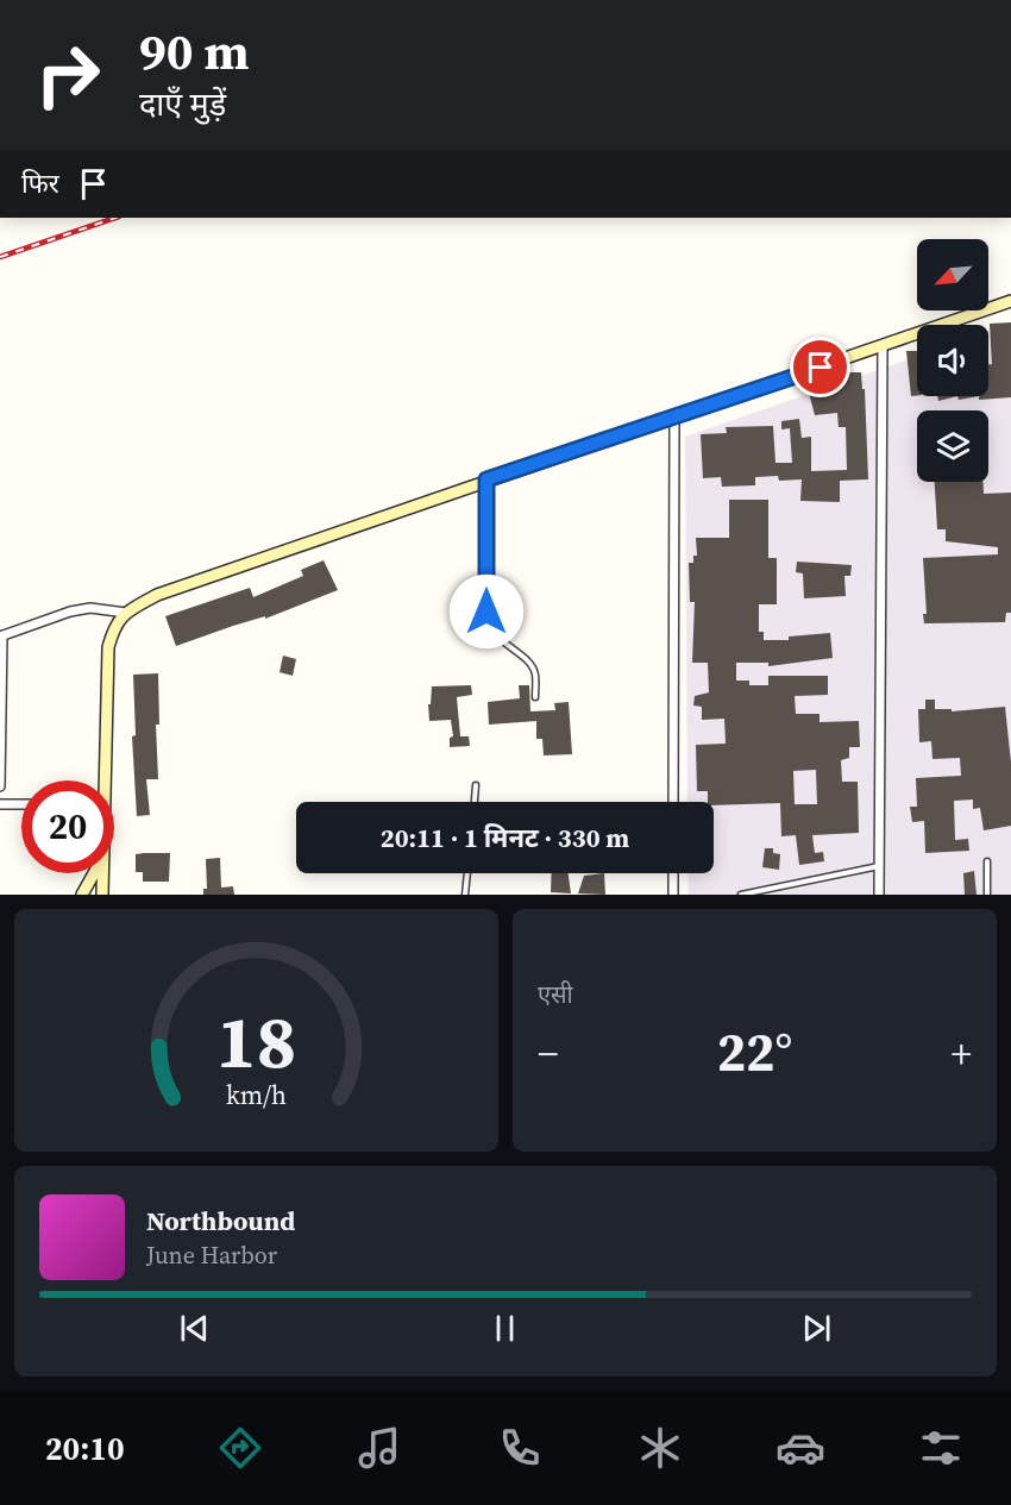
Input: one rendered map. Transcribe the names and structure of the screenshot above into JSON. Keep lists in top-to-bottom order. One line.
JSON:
{"north":"bottom left","page":{"turn":["90 m","दाएँ मुड़ें"],"then":"फिर","limit":"20","trip":"20:11 · 1 मिनट · 330 m","tile":"एसी","heat":["−","22°","+"],"song":["Northbound","June Harbor"],"tabs":"20:10","gauge":["18","km/h"]}}
